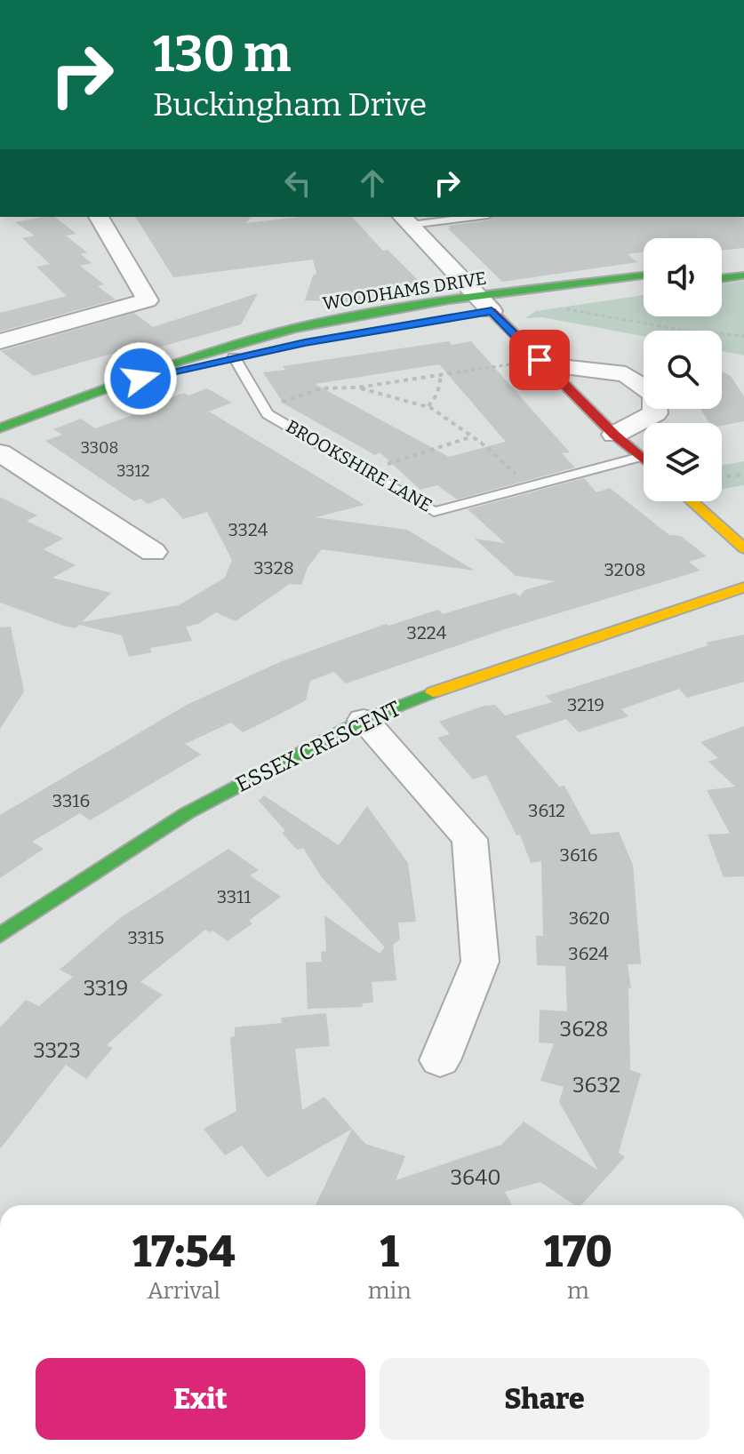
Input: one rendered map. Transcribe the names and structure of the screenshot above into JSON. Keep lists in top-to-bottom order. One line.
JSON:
{"streets":{"street":["WOODHAMS DRIVE","ESSEX CRESCENT"],"lane":["BROOKSHIRE LANE"]},"crossings":[["WOODHAMS DRIVE","BROOKSHIRE LANE"]],"house_numbers":["3308","3312","3324","3328","3208","3224","3219","3316","3612","3616","3311","3620","3315","3624","3319","3628","3323","3632","3640"],"page":{"turn":["130 m","Buckingham Drive"],"eta":["17:54","Arrival","1","min","170","m"],"buttons":["Exit","Share"]}}
